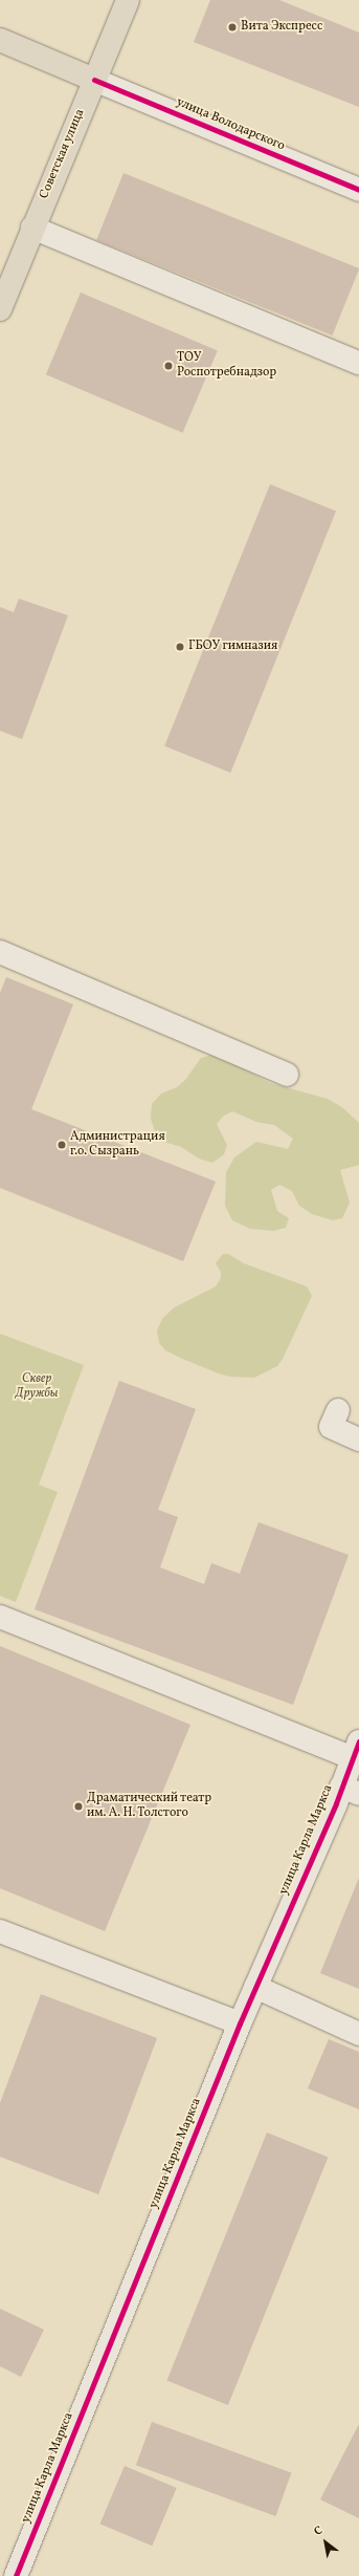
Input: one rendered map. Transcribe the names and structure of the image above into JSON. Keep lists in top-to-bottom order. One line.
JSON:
{"streets":{"main road":["улица Володарского","Советская улица"],"street":["улица Карла Маркса"]},"crossings":[["улица Володарского","Советская улица"]],"parks":["Сквер Дружбы"],"places":["Вита Экспресс","ТОУ Роспотребнадзор","ГБОУ гимназия","Администрация г.о. Сызрань","Драматический театр им. А. Н. Толстого"],"north":"top left"}
